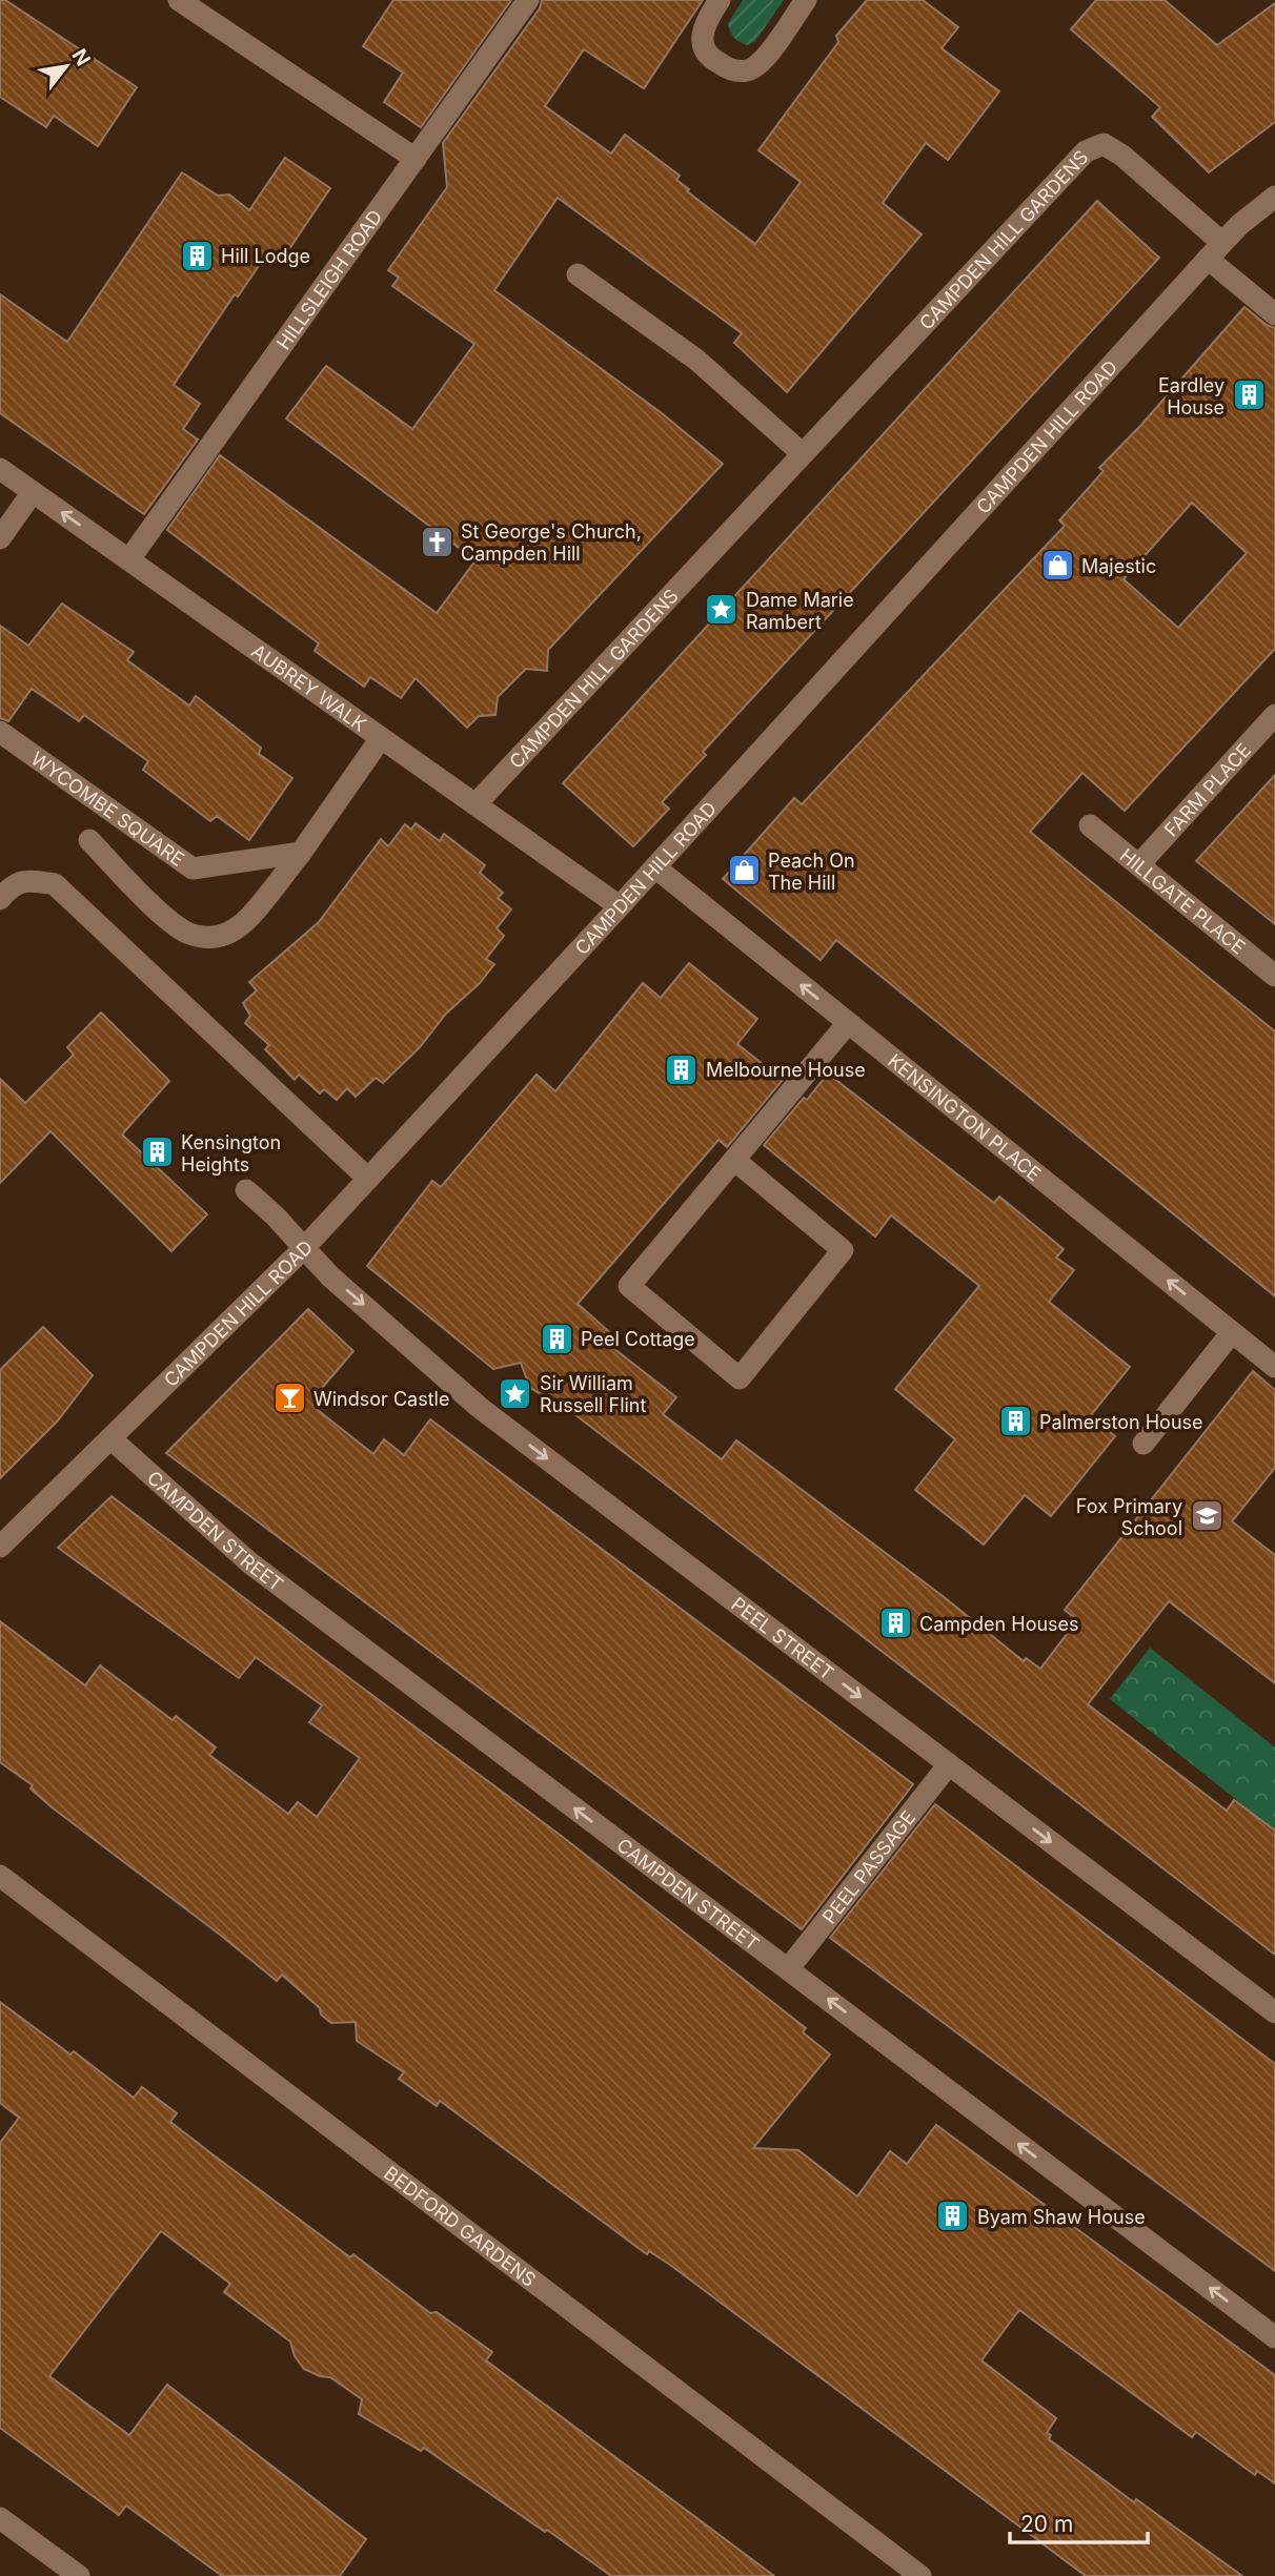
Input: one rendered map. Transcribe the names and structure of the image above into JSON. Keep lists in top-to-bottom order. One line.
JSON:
{"streets":{"street":["CAMPDEN HILL GARDENS","HILLSLEIGH ROAD","CAMPDEN HILL ROAD","AUBREY WALK","FARM PLACE","WYCOMBE SQUARE","HILLGATE PLACE","KENSINGTON PLACE","CAMPDEN STREET","PEEL STREET","PEEL PASSAGE","BEDFORD GARDENS"]},"crossings":[["CAMPDEN HILL GARDENS","CAMPDEN HILL ROAD"],["CAMPDEN HILL GARDENS","AUBREY WALK"],["HILLSLEIGH ROAD","AUBREY WALK"],["CAMPDEN HILL ROAD","AUBREY WALK"],["CAMPDEN HILL ROAD","KENSINGTON PLACE"],["CAMPDEN HILL ROAD","CAMPDEN STREET"],["CAMPDEN HILL ROAD","PEEL STREET"],["FARM PLACE","HILLGATE PLACE"],["CAMPDEN STREET","PEEL PASSAGE"],["PEEL STREET","PEEL PASSAGE"]],"one_way":["KENSINGTON PLACE","CAMPDEN STREET","PEEL STREET"],"places":{"building":["Hill Lodge","Eardley House","Melbourne House","Kensington Heights","Peel Cottage","Palmerston House","Campden Houses","Byam Shaw House"],"church":["St George's Church, Campden Hill"],"shop":["Majestic","Peach On The Hill"],"place":["Dame Marie Rambert","Sir William Russell Flint"],"bar":["Windsor Castle"],"school or university":["Fox Primary School"]},"scale_bar":"20 m","north":"top right"}
